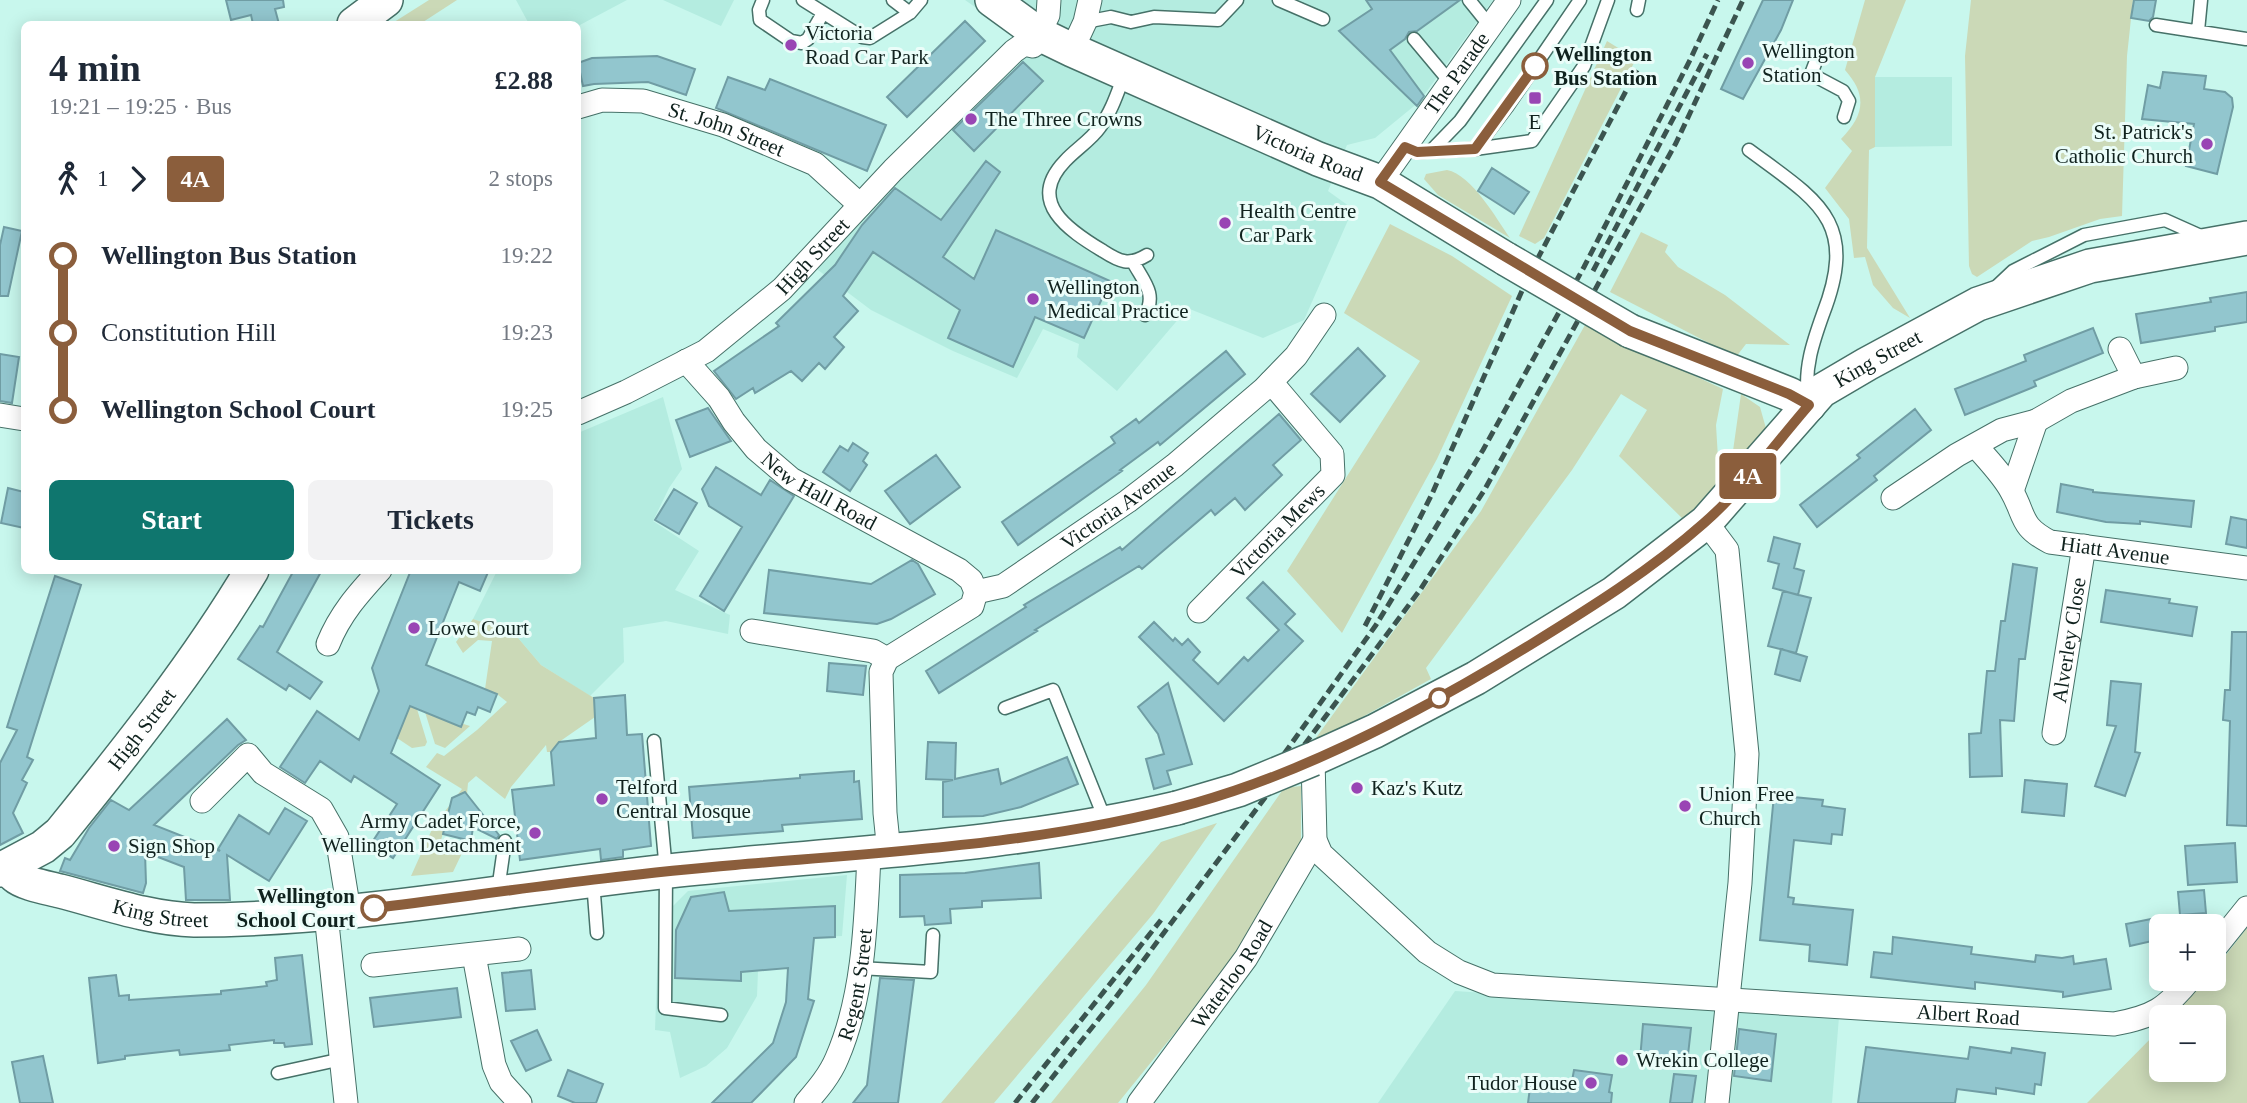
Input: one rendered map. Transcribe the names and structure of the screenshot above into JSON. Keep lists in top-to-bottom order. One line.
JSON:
{"streets":{"street":["The Parade","St. John Street","Victoria Road","High Street","King Street","New Hall Road","Victoria Avenue","Victoria Mews","Hiatt Avenue","Alverley Close","Waterloo Road","Regent Street","Albert Road"]},"crossings":[["The Parade","Victoria Road"],["St. John Street","High Street"],["Victoria Road","High Street"],["Victoria Road","King Street"],["High Street","King Street"],["High Street","New Hall Road"],["King Street","Regent Street"],["New Hall Road","Victoria Avenue"],["Victoria Avenue","Victoria Mews"],["Hiatt Avenue","Alverley Close"],["Waterloo Road","Albert Road"]],"places":{"other":["Victoria Road Car Park","Wellington Station","Wellington Bus Station","The Three Crowns","St. Patrick's Catholic Church","Health Centre Car Park","Wellington Medical Practice","Lowe Court","Kaz's Kutz","Telford Central Mosque","Union Free Church","Army Cadet Force, Wellington Detachment","Sign Shop","Wellington School Court","Wrekin College","Tudor House"],"transit":["E"]},"lines":["bus line 4A"],"page":{"on_map":"4A","heading":["4 min","19:21 – 19:25 · Bus","£2.88"],"legs":["1","4A","2 stops"],"list":[{"name":"Wellington Bus Station","value":"19:22"},{"name":"Constitution Hill","value":"19:23"},{"name":"Wellington School Court","value":"19:25"}],"buttons":["Start","Tickets"],"map_buttons":["+","−"]}}
